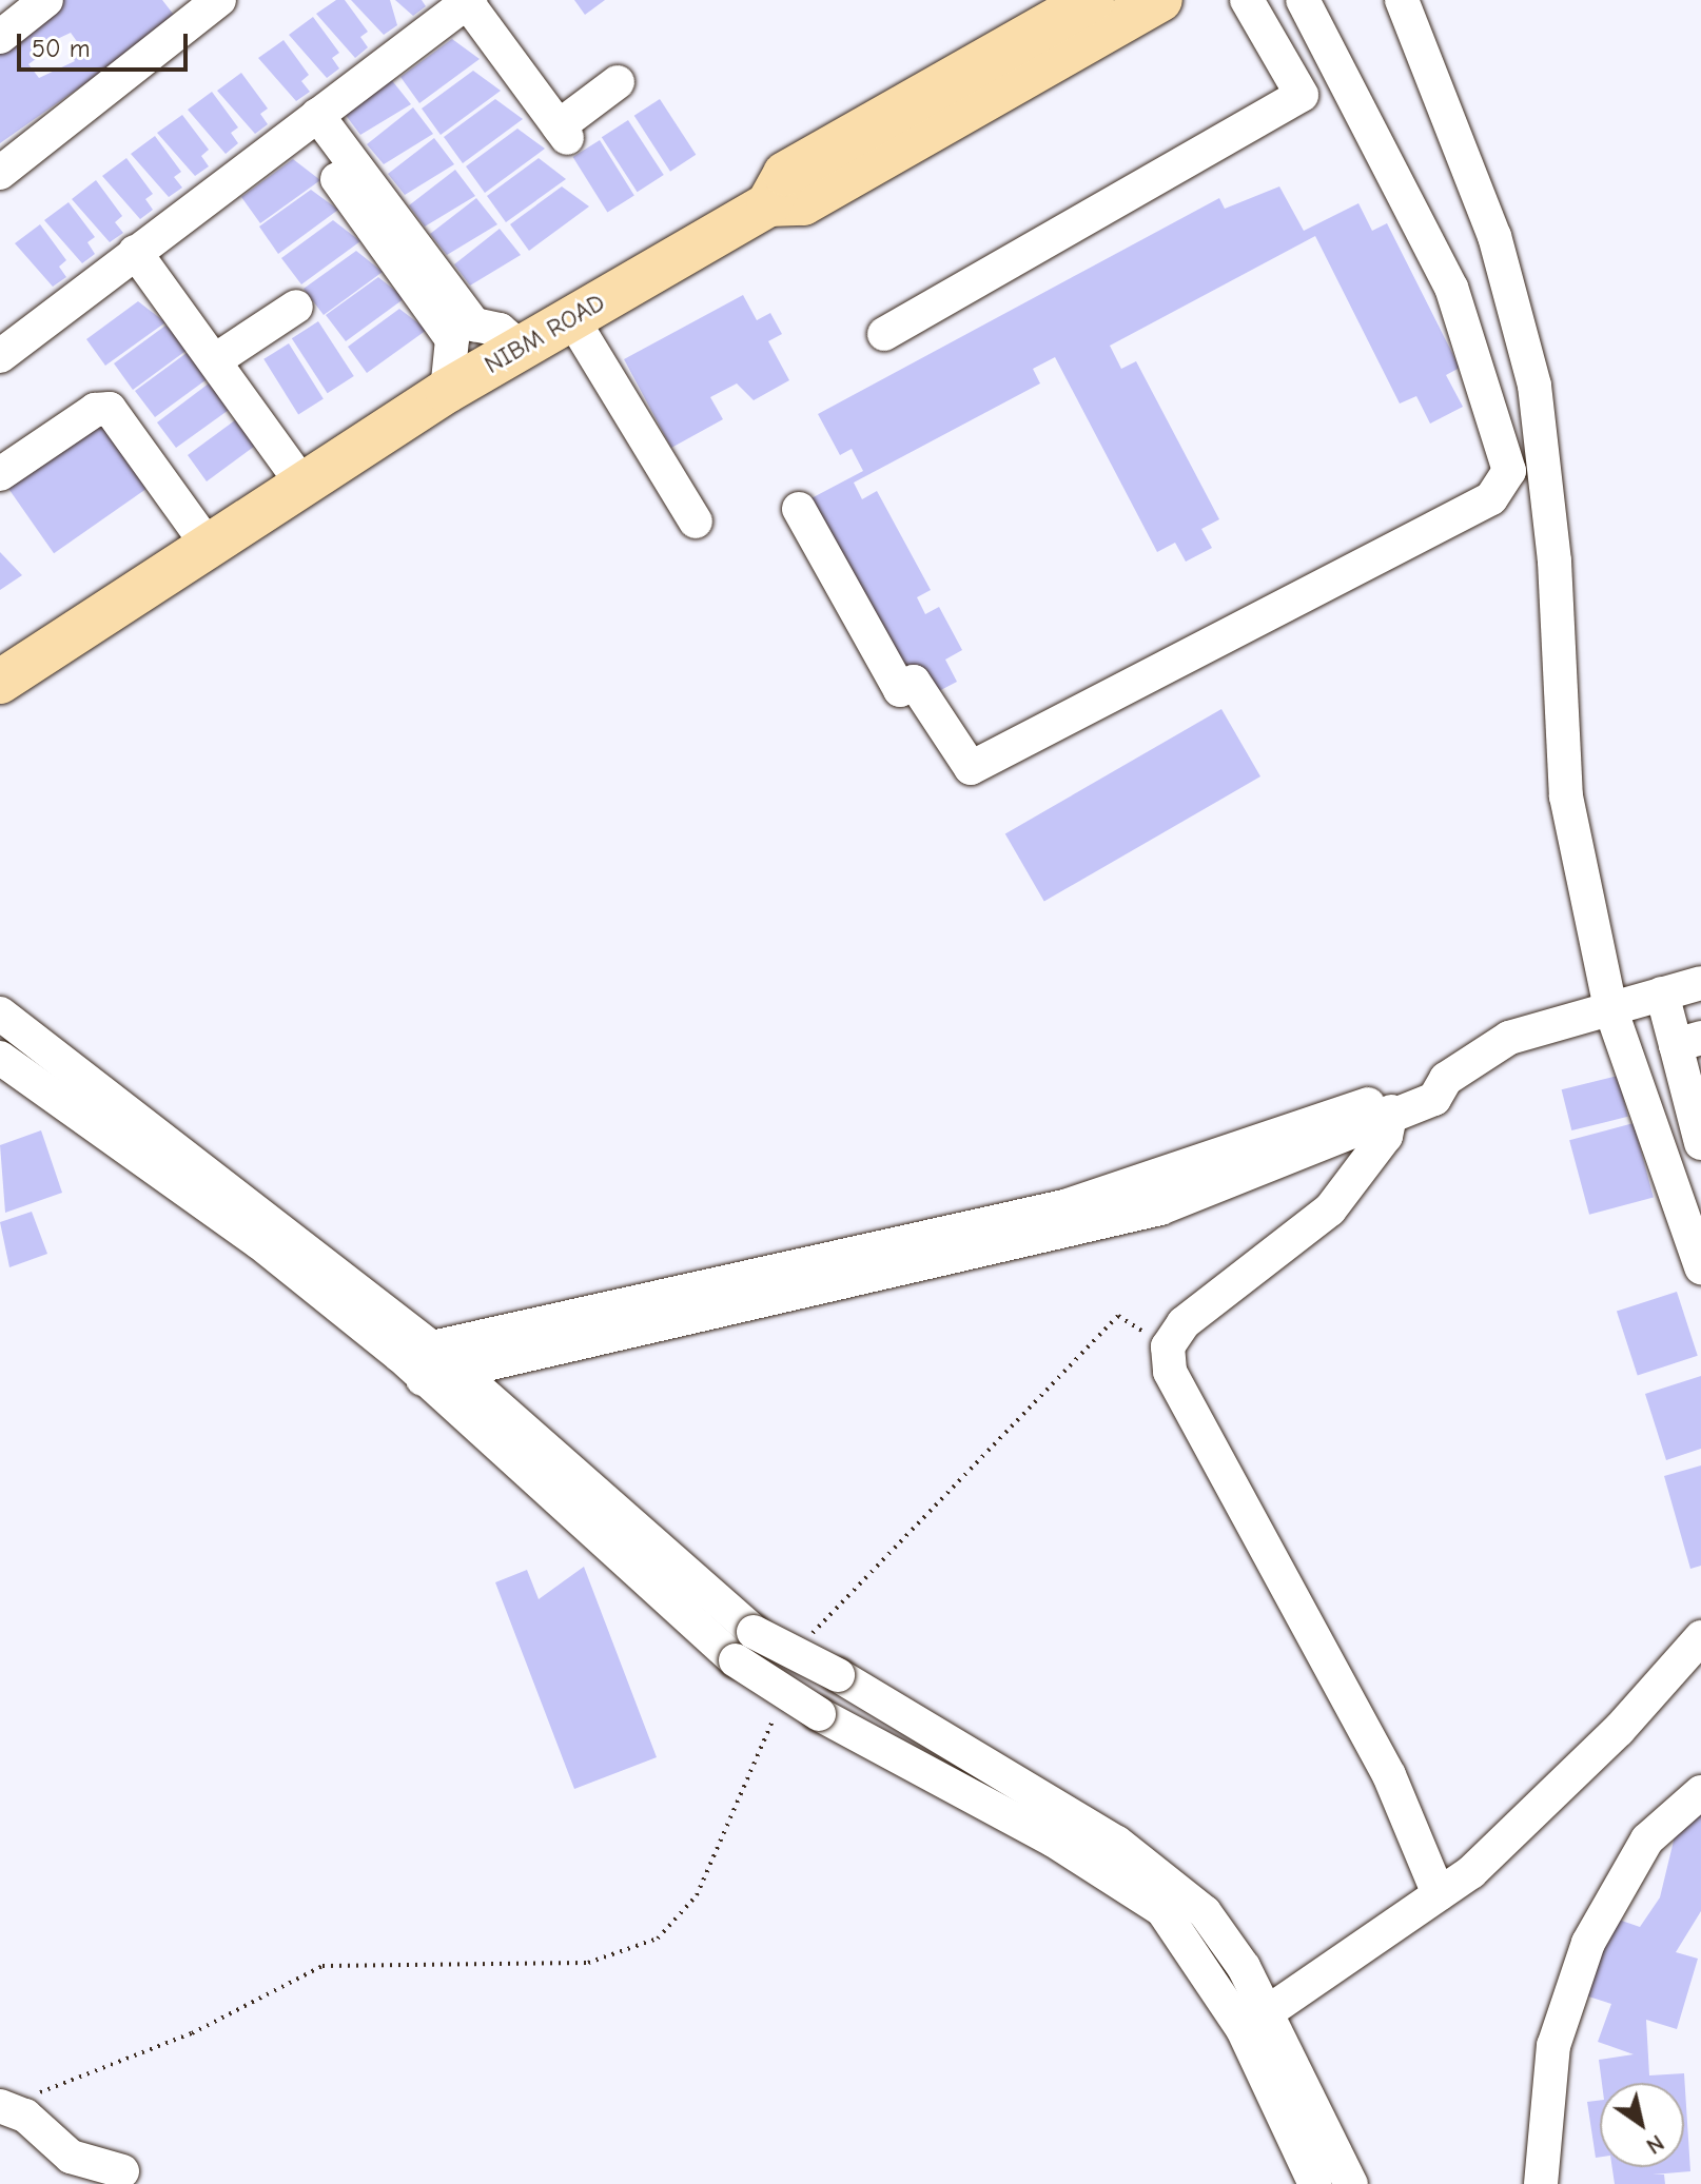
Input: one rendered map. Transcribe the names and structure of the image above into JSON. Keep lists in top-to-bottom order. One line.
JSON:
{"streets":{"main road":["NIBM ROAD"]},"scale_bar":"50 m","north":"bottom right"}
